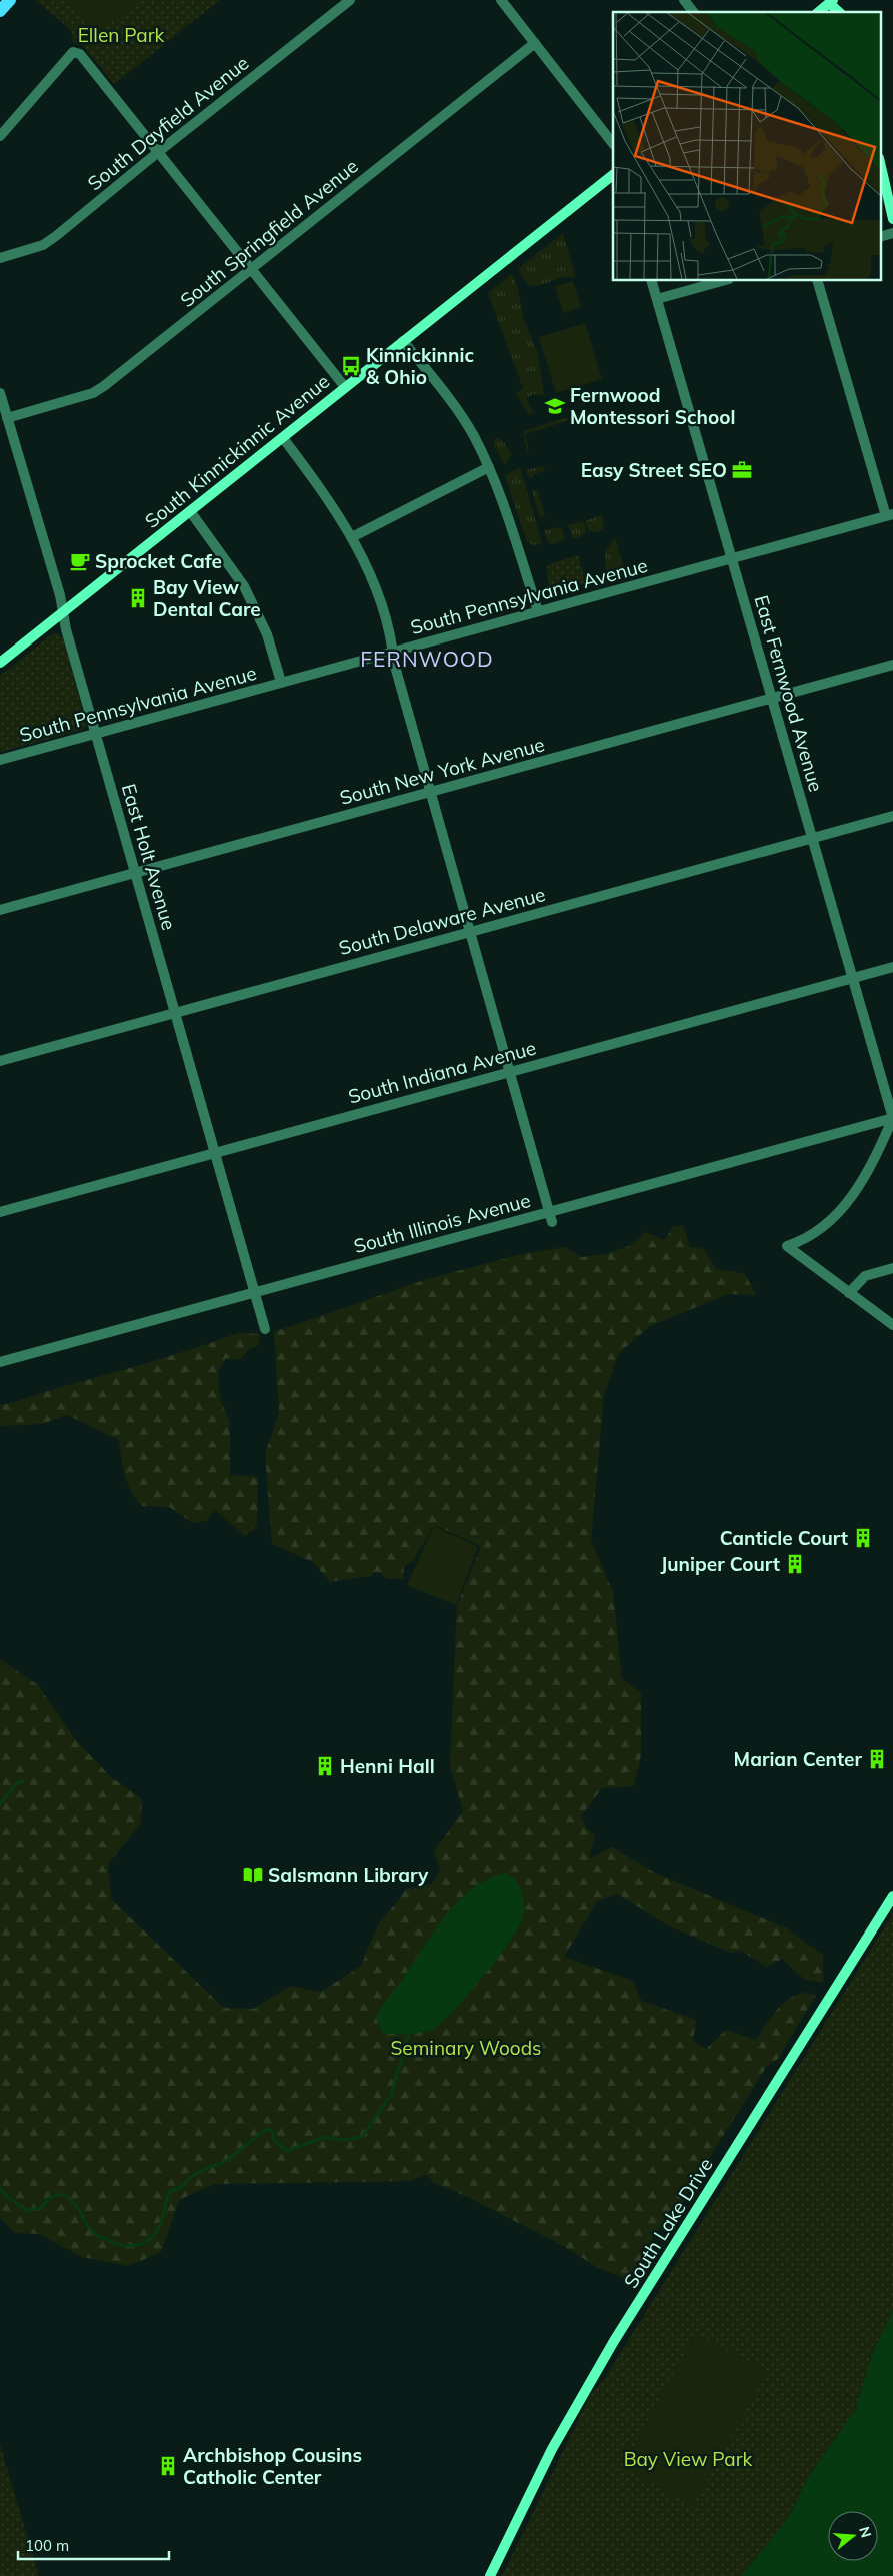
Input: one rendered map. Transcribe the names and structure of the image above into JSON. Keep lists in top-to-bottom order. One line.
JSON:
{"streets":{"street":["South Dayfield Avenue","South Springfield Avenue","South Kinnickinnic Avenue","South Pennsylvania Avenue","East Fernwood Avenue","South New York Avenue","East Holt Avenue","South Delaware Avenue","South Indiana Avenue","South Illinois Avenue","South Lake Drive"]},"crossings":[["South Springfield Avenue","East Holt Avenue"],["South Kinnickinnic Avenue","East Holt Avenue"],["South Pennsylvania Avenue","East Fernwood Avenue"],["South Pennsylvania Avenue","East Holt Avenue"],["East Fernwood Avenue","South New York Avenue"],["East Fernwood Avenue","South Delaware Avenue"],["East Fernwood Avenue","South Indiana Avenue"],["East Fernwood Avenue","South Illinois Avenue"],["South New York Avenue","East Holt Avenue"],["East Holt Avenue","South Delaware Avenue"],["East Holt Avenue","South Indiana Avenue"],["East Holt Avenue","South Illinois Avenue"]],"districts":["FERNWOOD"],"parks":["Ellen Park","Seminary Woods","Bay View Park"],"places":{"bus stop":["Kinnickinnic & Ohio"],"school or university":["Fernwood Montessori School"],"office":["Easy Street SEO"],"cafe":["Sprocket Cafe"],"building":["Bay View Dental Care","Canticle Court","Juniper Court","Marian Center","Henni Hall","Archbishop Cousins Catholic Center"],"library":["Salsmann Library"]},"scale_bar":"100 m","north":"right"}
